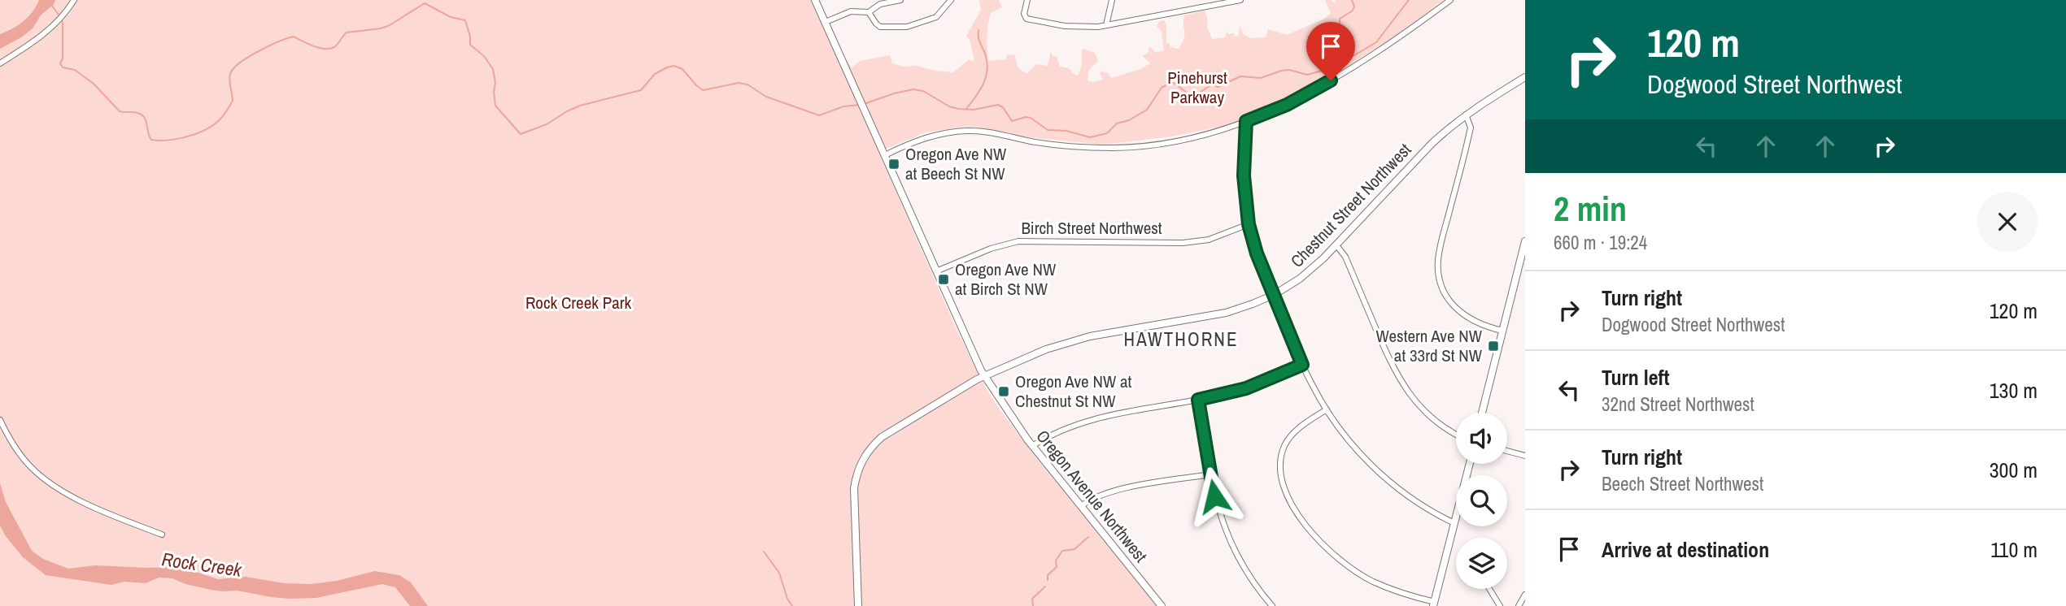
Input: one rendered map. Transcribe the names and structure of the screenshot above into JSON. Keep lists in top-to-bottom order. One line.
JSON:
{"streets":{"street":["Chestnut Street Northwest","Birch Street Northwest","Oregon Avenue Northwest"]},"crossings":[["Chestnut Street Northwest","Oregon Avenue Northwest"],["Birch Street Northwest","Oregon Avenue Northwest"]],"districts":["HAWTHORNE"],"water":["Rock Creek"],"parks":["Pinehurst Parkway","Rock Creek Park"],"places":{"transit":["Oregon Ave NW at Beech St NW","Oregon Ave NW at Birch St NW","Western Ave NW at 33rd St NW","Oregon Ave NW at Chestnut St NW"]},"page":{"turn":["120 m","Dogwood Street Northwest"],"heading":["2 min","660 m · 19:24"],"list":[{"name":"Turn right","note":"Dogwood Street Northwest","value":"120 m"},{"name":"Turn left","note":"32nd Street Northwest","value":"130 m"},{"name":"Turn right","note":"Beech Street Northwest","value":"300 m"},{"name":"Arrive at destination","value":"110 m"}]}}
